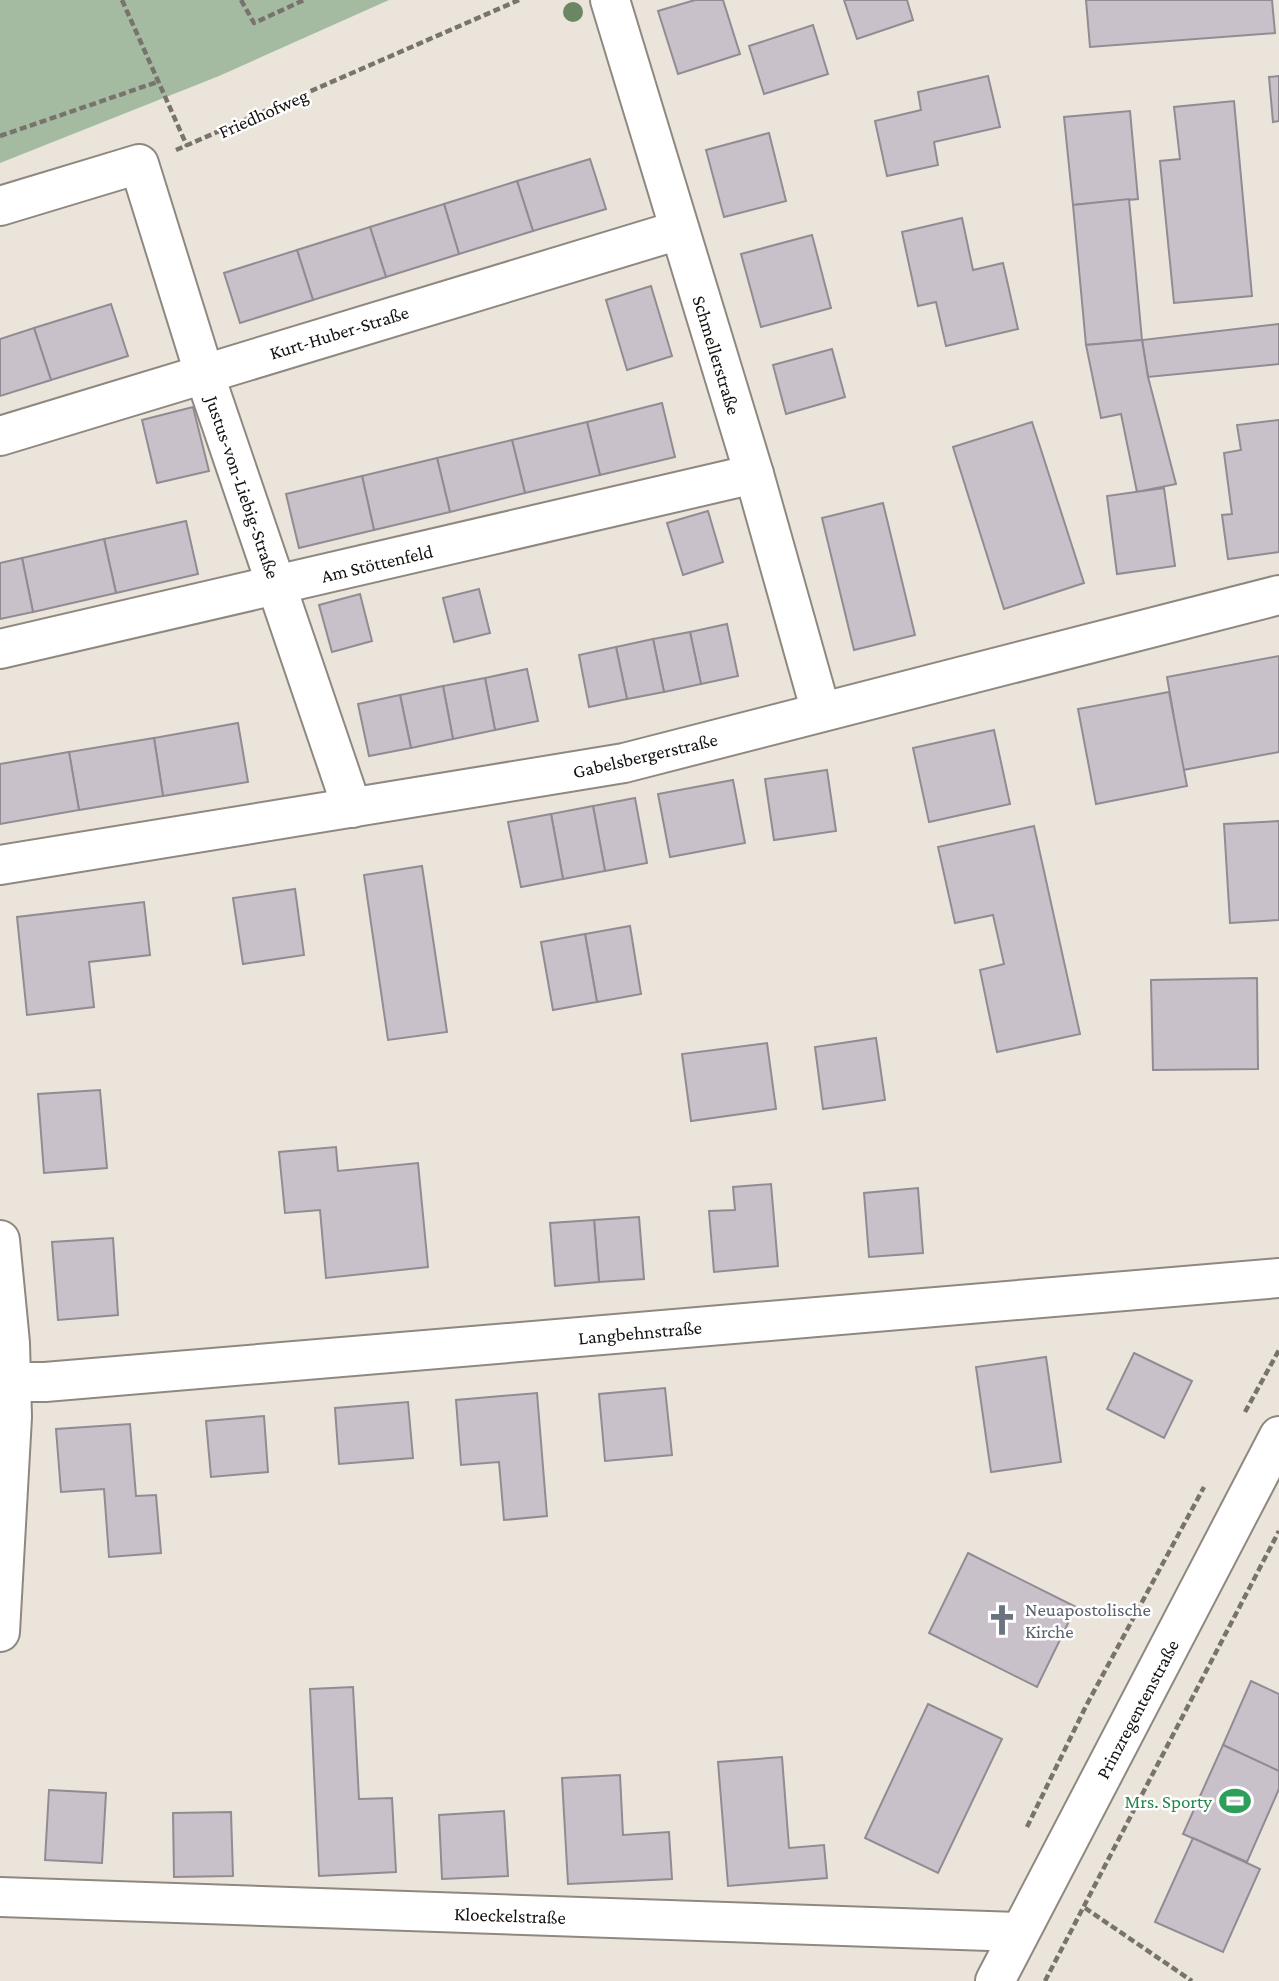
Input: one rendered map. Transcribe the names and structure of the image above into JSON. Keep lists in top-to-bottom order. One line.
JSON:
{"streets":{"street":["Kurt-Huber-Straße","Schmellerstraße","Justus-von-Liebig-Straße","Am Stöttenfeld","Gabelsbergerstraße","Langbehnstraße","Prinzregentenstraße","Kloeckelstraße"],"path":["Friedhofweg"]},"crossings":[["Friedhofweg","Justus-von-Liebig-Straße"],["Kurt-Huber-Straße","Schmellerstraße"],["Kurt-Huber-Straße","Justus-von-Liebig-Straße"],["Schmellerstraße","Am Stöttenfeld"],["Schmellerstraße","Gabelsbergerstraße"],["Justus-von-Liebig-Straße","Am Stöttenfeld"],["Justus-von-Liebig-Straße","Gabelsbergerstraße"],["Prinzregentenstraße","Kloeckelstraße"]],"places":{"church":["Neuapostolische Kirche"],"sports":["Mrs. Sporty"]}}
